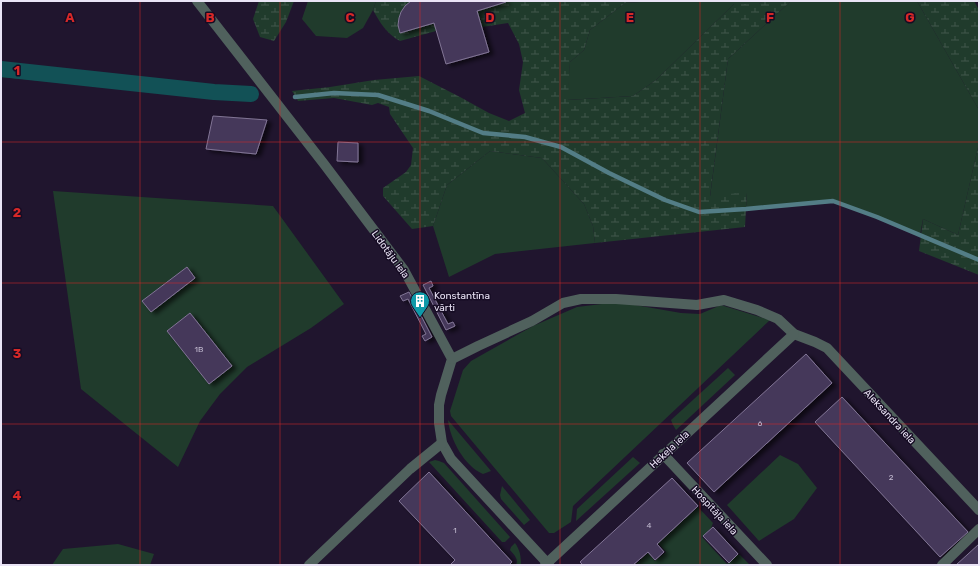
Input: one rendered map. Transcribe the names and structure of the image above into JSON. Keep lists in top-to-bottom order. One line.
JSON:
{"streets":{"street":["Lidotāju iela","Aleksandra iela","Hekeļa iela","Hospitāļa iela"]},"crossings":[["Aleksandra iela","Hekeļa iela"],["Hekeļa iela","Hospitāļa iela"]],"places":{"building":["Konstantīna vārti"]},"house_numbers":["1B","6","2","4","1"],"grid":{"columns":["A","B","C","D","E","F","G"],"rows":["1","2","3","4"]}}
